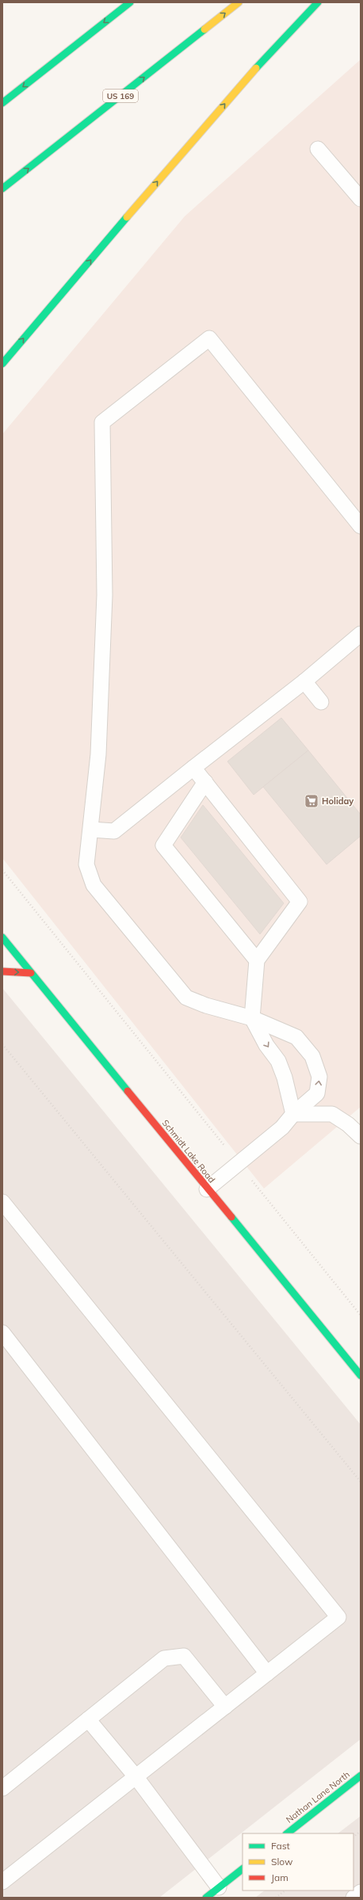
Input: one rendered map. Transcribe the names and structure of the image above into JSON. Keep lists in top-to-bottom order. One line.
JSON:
{"streets":{"main road":["US 169","Schmidt Lake Road","Nathan Lane North"]},"places":{"supermarket":["Holiday"]},"legend":["Fast","Slow","Jam"]}
